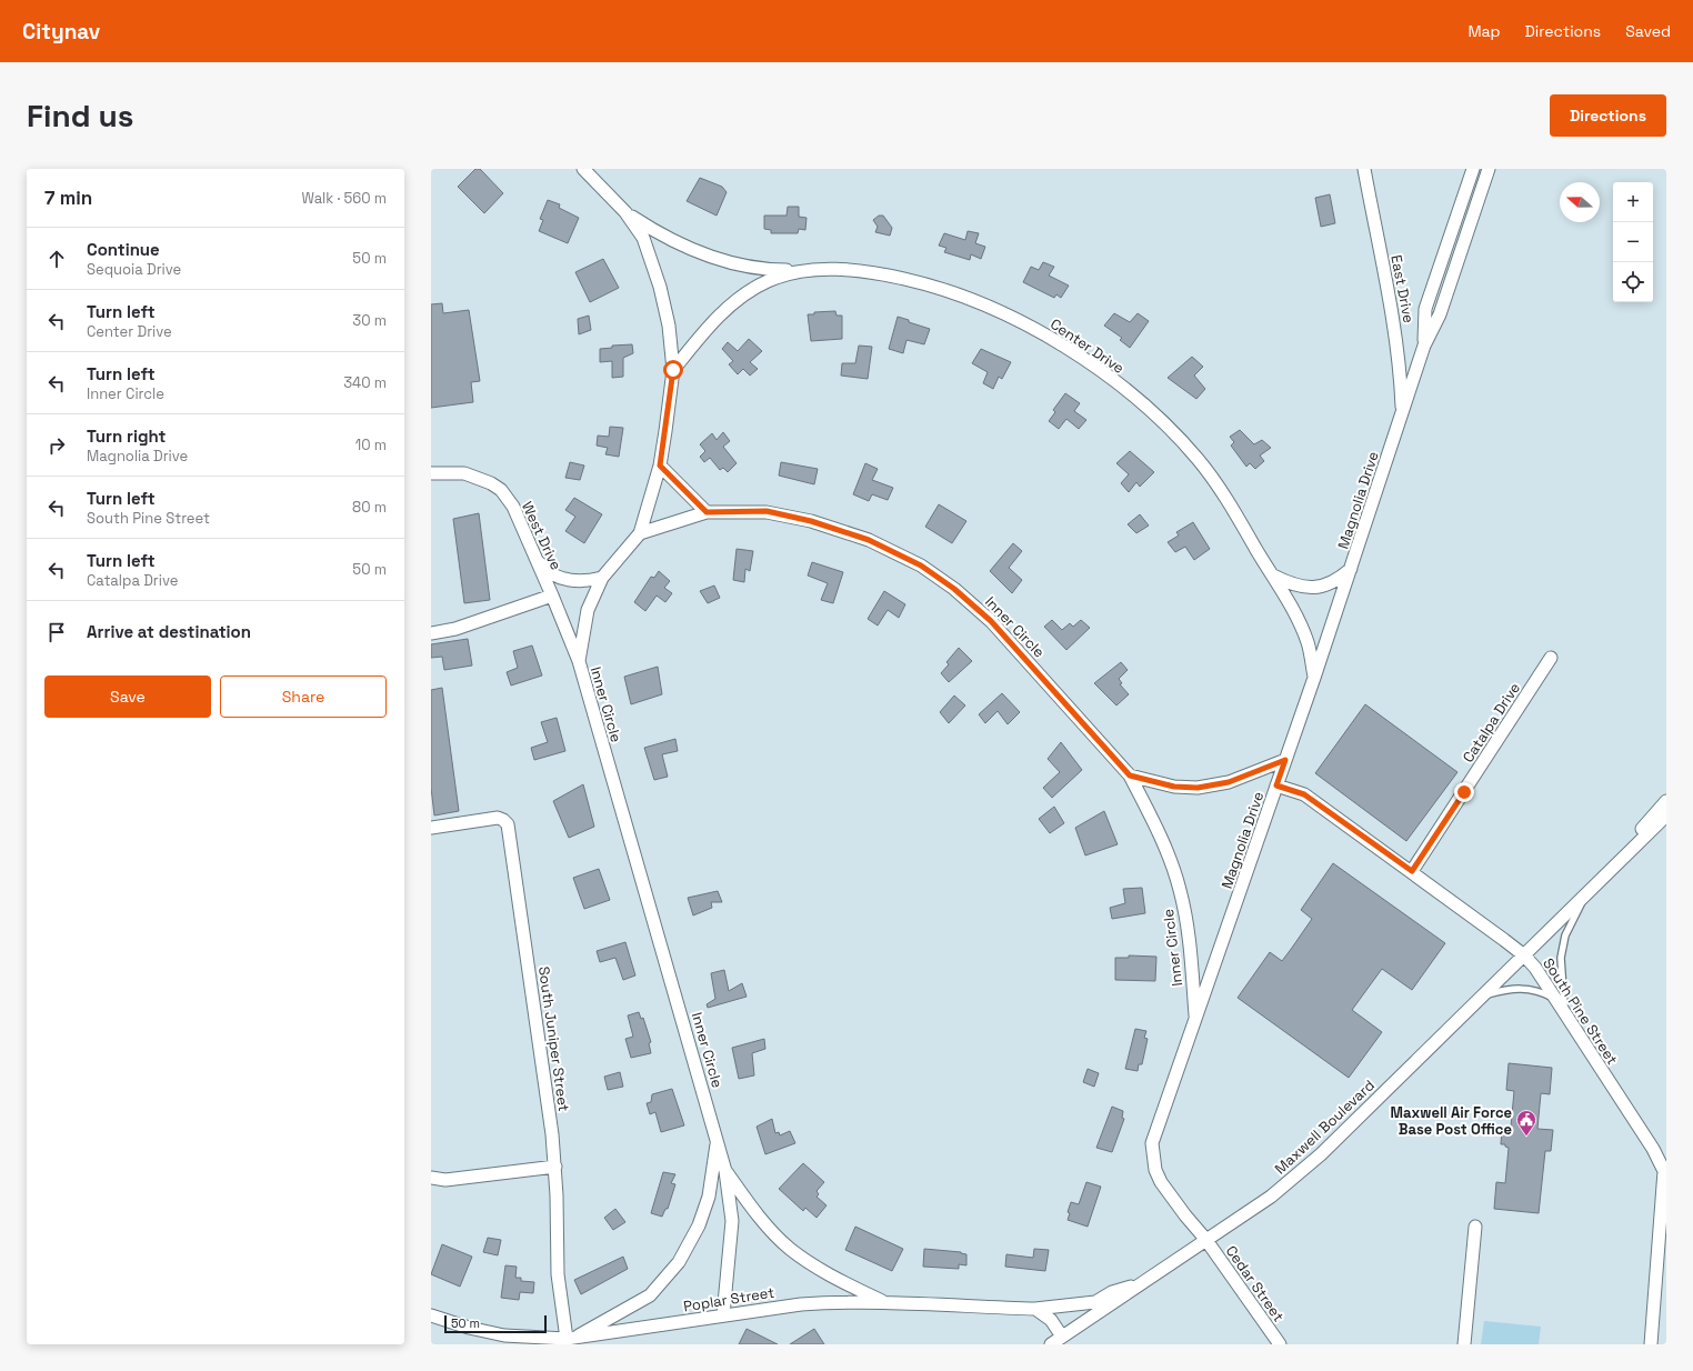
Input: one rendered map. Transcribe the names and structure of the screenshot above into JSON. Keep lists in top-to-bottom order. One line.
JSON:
{"streets":{"street":["East Drive","Center Drive","Magnolia Drive","West Drive","Inner Circle","Catalpa Drive","South Pine Street","South Juniper Street","Maxwell Boulevard","Cedar Street","Poplar Street"]},"crossings":[["East Drive","Magnolia Drive"],["Center Drive","Magnolia Drive"],["Magnolia Drive","Inner Circle"],["Magnolia Drive","South Pine Street"],["Magnolia Drive","Cedar Street"],["West Drive","Inner Circle"],["Inner Circle","Poplar Street"],["Catalpa Drive","South Pine Street"],["South Pine Street","Maxwell Boulevard"],["South Juniper Street","Poplar Street"],["Maxwell Boulevard","Cedar Street"],["Maxwell Boulevard","Poplar Street"]],"places":{"public building":["Maxwell Air Force Base Post Office"]},"scale_bar":"50 m","north":"left","page":{"header":"Citynav","nav":["Map","Directions","Saved"],"buttons":["Directions",["Save","Share"]],"title":"Find us","heading":["7 min","Walk · 560 m"],"map_buttons":["+","−"],"list":[["Continue","Sequoia Drive","50 m"],["Turn left","Center Drive","30 m"],["Turn left","Inner Circle","340 m"],["Turn right","Magnolia Drive","10 m"],["Turn left","South Pine Street","80 m"],["Turn left","Catalpa Drive","50 m"],"Arrive at destination"],"scale":"50 m"}}
